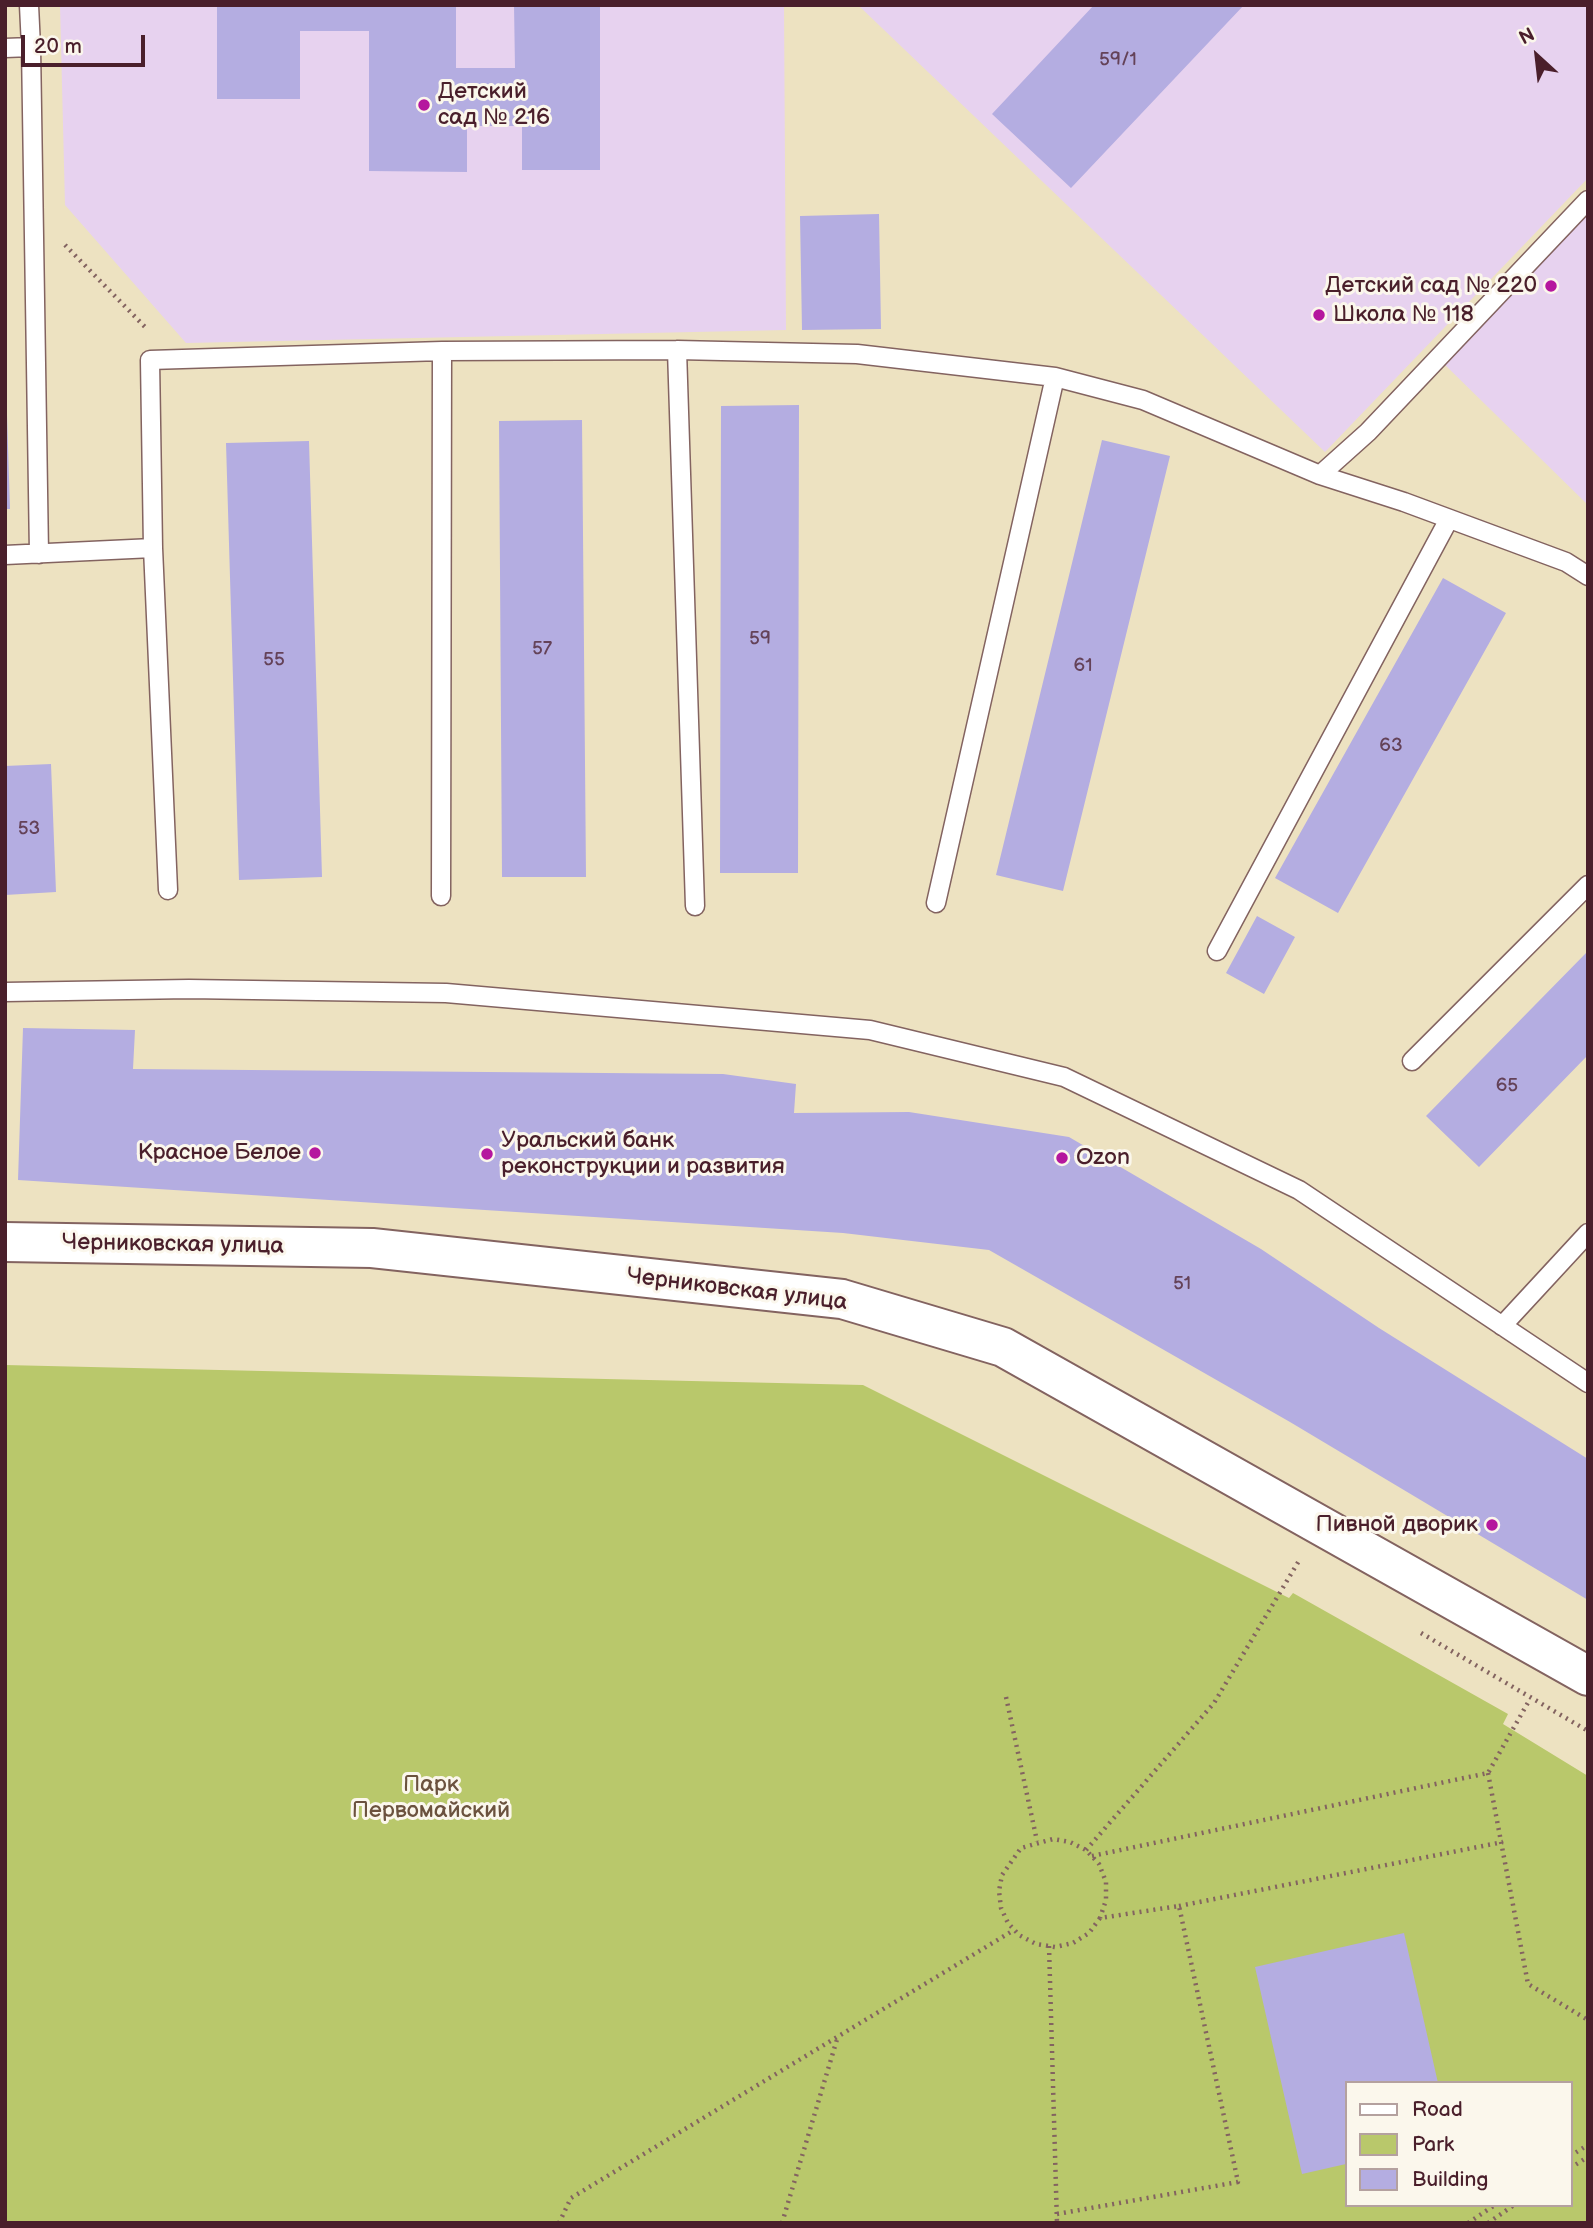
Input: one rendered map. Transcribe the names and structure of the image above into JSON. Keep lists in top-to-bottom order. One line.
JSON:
{"streets":{"street":["Черниковская улица"]},"parks":["Парк Первомайский"],"places":["Детский сад № 216","Детский сад № 220","Школа № 118","Красное Белое","Уральский банк реконструкции и развития","Ozon","Пивной дворик"],"house_numbers":["59/1","59","57","55","61","63","53","65","51"],"legend":["Road","Park","Building"],"scale_bar":"20 m","north":"top left"}
